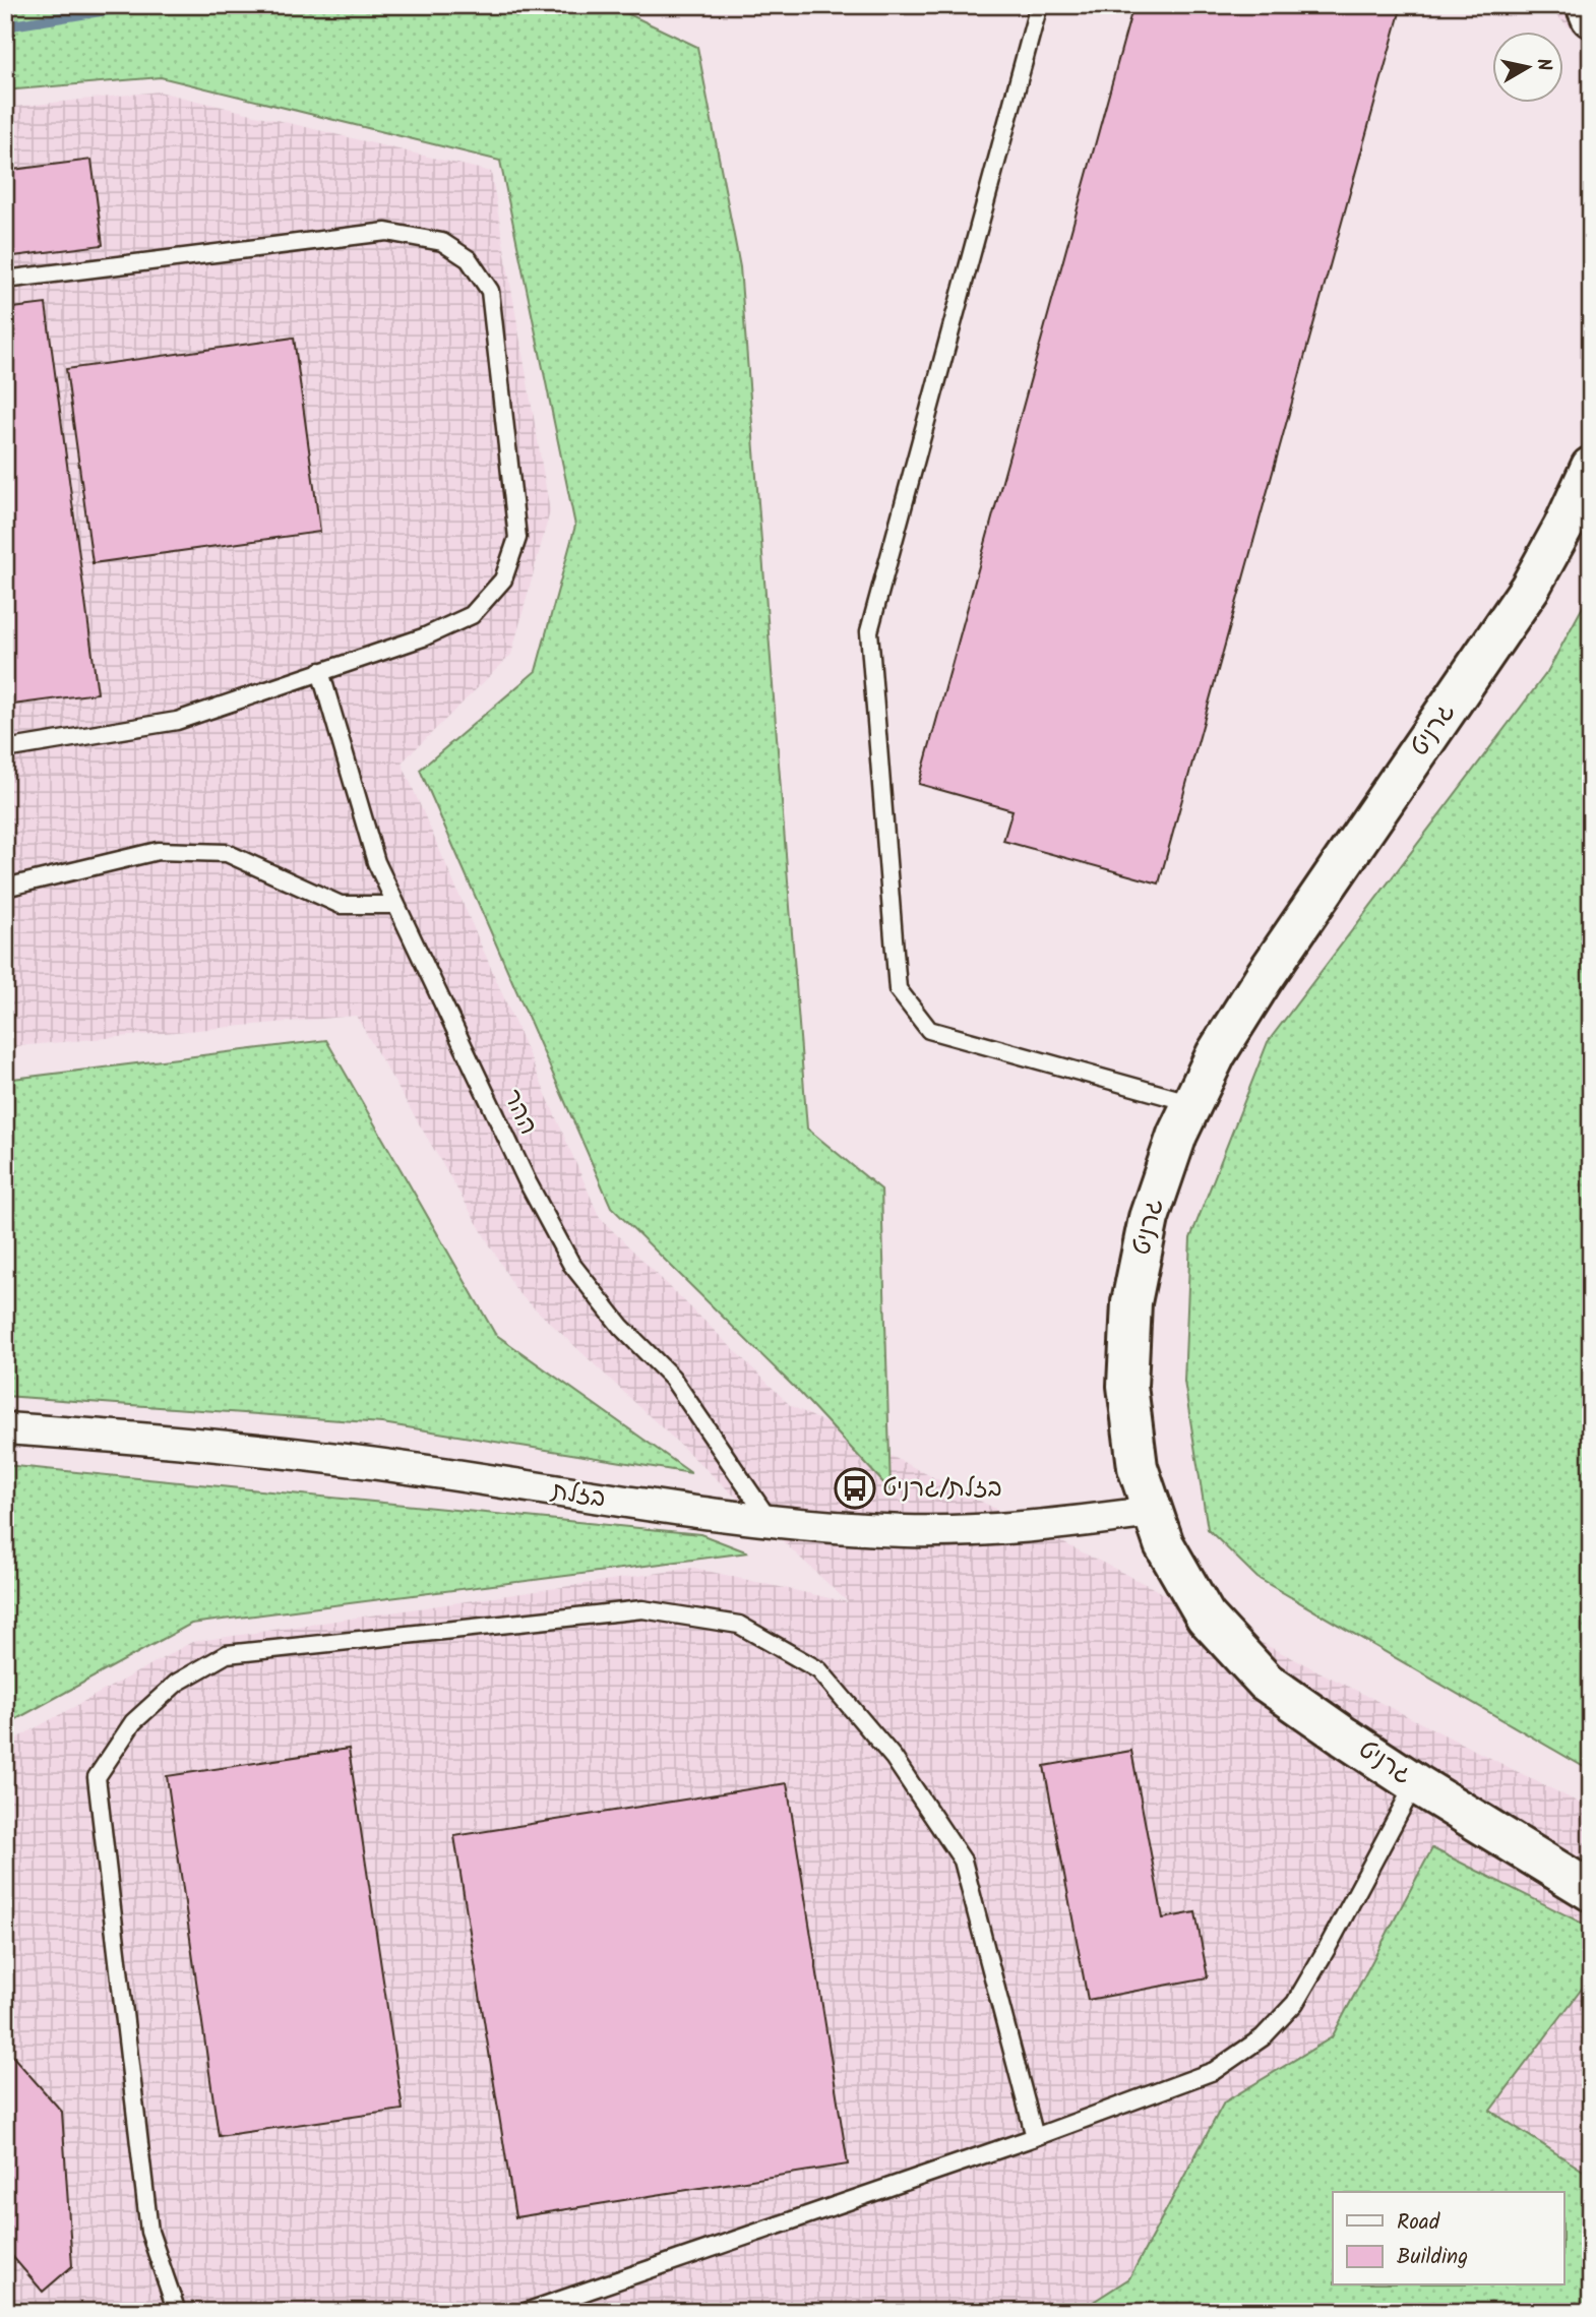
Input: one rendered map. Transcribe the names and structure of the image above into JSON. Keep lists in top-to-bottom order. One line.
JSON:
{"streets":{"street":["גרניט","בזלת"],"lane":["ההר"]},"crossings":[["גרניט","בזלת"],["ההר","בזלת"]],"places":{"bus stop":["בזלת/גרניט"]},"legend":["Road","Building"],"north":"right"}
